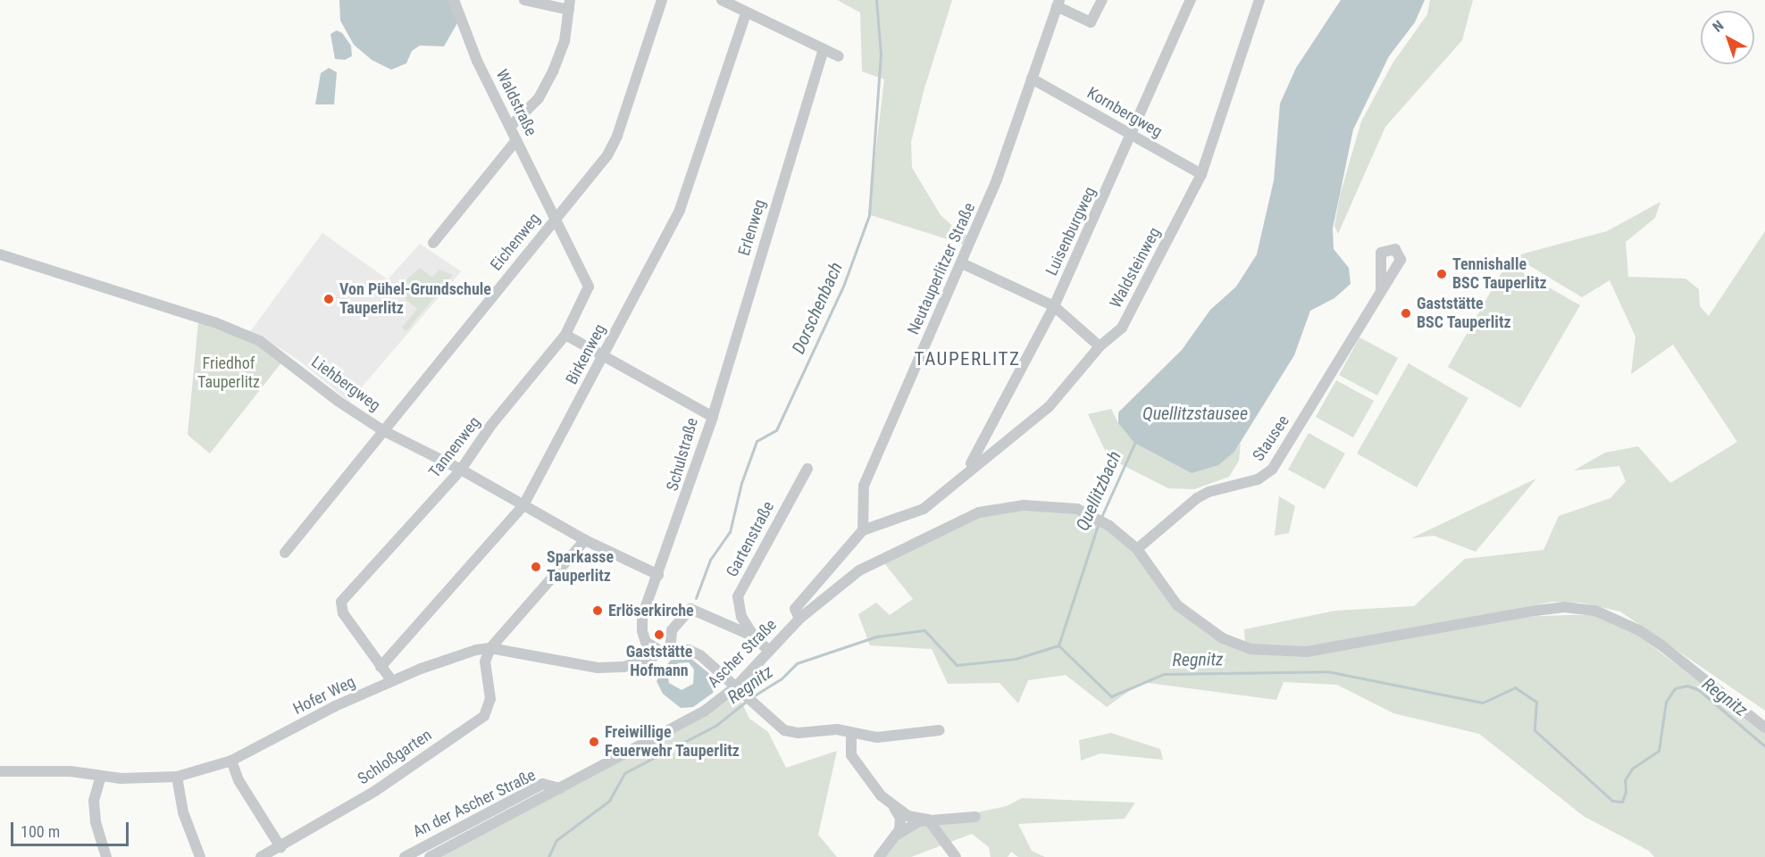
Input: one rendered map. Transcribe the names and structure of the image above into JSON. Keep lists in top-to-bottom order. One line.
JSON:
{"streets":{"street":["Waldstraße","Kornbergweg","Erlenweg","Luisenburgweg","Eichenweg","Waldsteinweg","Neutauperlitzer Straße","Birkenweg","Liehbergweg","Stausee","Tannenweg","Schulstraße","Gartenstraße","Ascher Straße","Hofer Weg","Schloßgarten","An der Ascher Straße"]},"crossings":[["Waldstraße","Eichenweg"],["Waldstraße","Tannenweg"],["Kornbergweg","Luisenburgweg"],["Kornbergweg","Waldsteinweg"],["Kornbergweg","Neutauperlitzer Straße"],["Erlenweg","Schulstraße"],["Luisenburgweg","Waldsteinweg"],["Eichenweg","Liehbergweg"],["Eichenweg","Tannenweg"],["Waldsteinweg","Neutauperlitzer Straße"],["Birkenweg","Liehbergweg"],["Birkenweg","Tannenweg"],["Birkenweg","Schulstraße"],["Liehbergweg","Tannenweg"],["Liehbergweg","Schulstraße"],["Stausee","Ascher Straße"],["Tannenweg","Schulstraße"],["Tannenweg","Hofer Weg"],["Schulstraße","Hofer Weg"],["Gartenstraße","Ascher Straße"],["Ascher Straße","An der Ascher Straße"],["Hofer Weg","Schloßgarten"]],"districts":["TAUPERLITZ"],"water":["Dorschenbach","Quellitzstausee","Quellitzbach","Regnitz"],"parks":["Friedhof Tauperlitz"],"places":["Tennishalle BSC Tauperlitz","Von Pühel-Grundschule Tauperlitz","Gaststätte BSC Tauperlitz","Sparkasse Tauperlitz","Erlöserkirche","Gaststätte Hofmann","Freiwillige Feuerwehr Tauperlitz"],"scale_bar":"100 m","north":"top left"}
